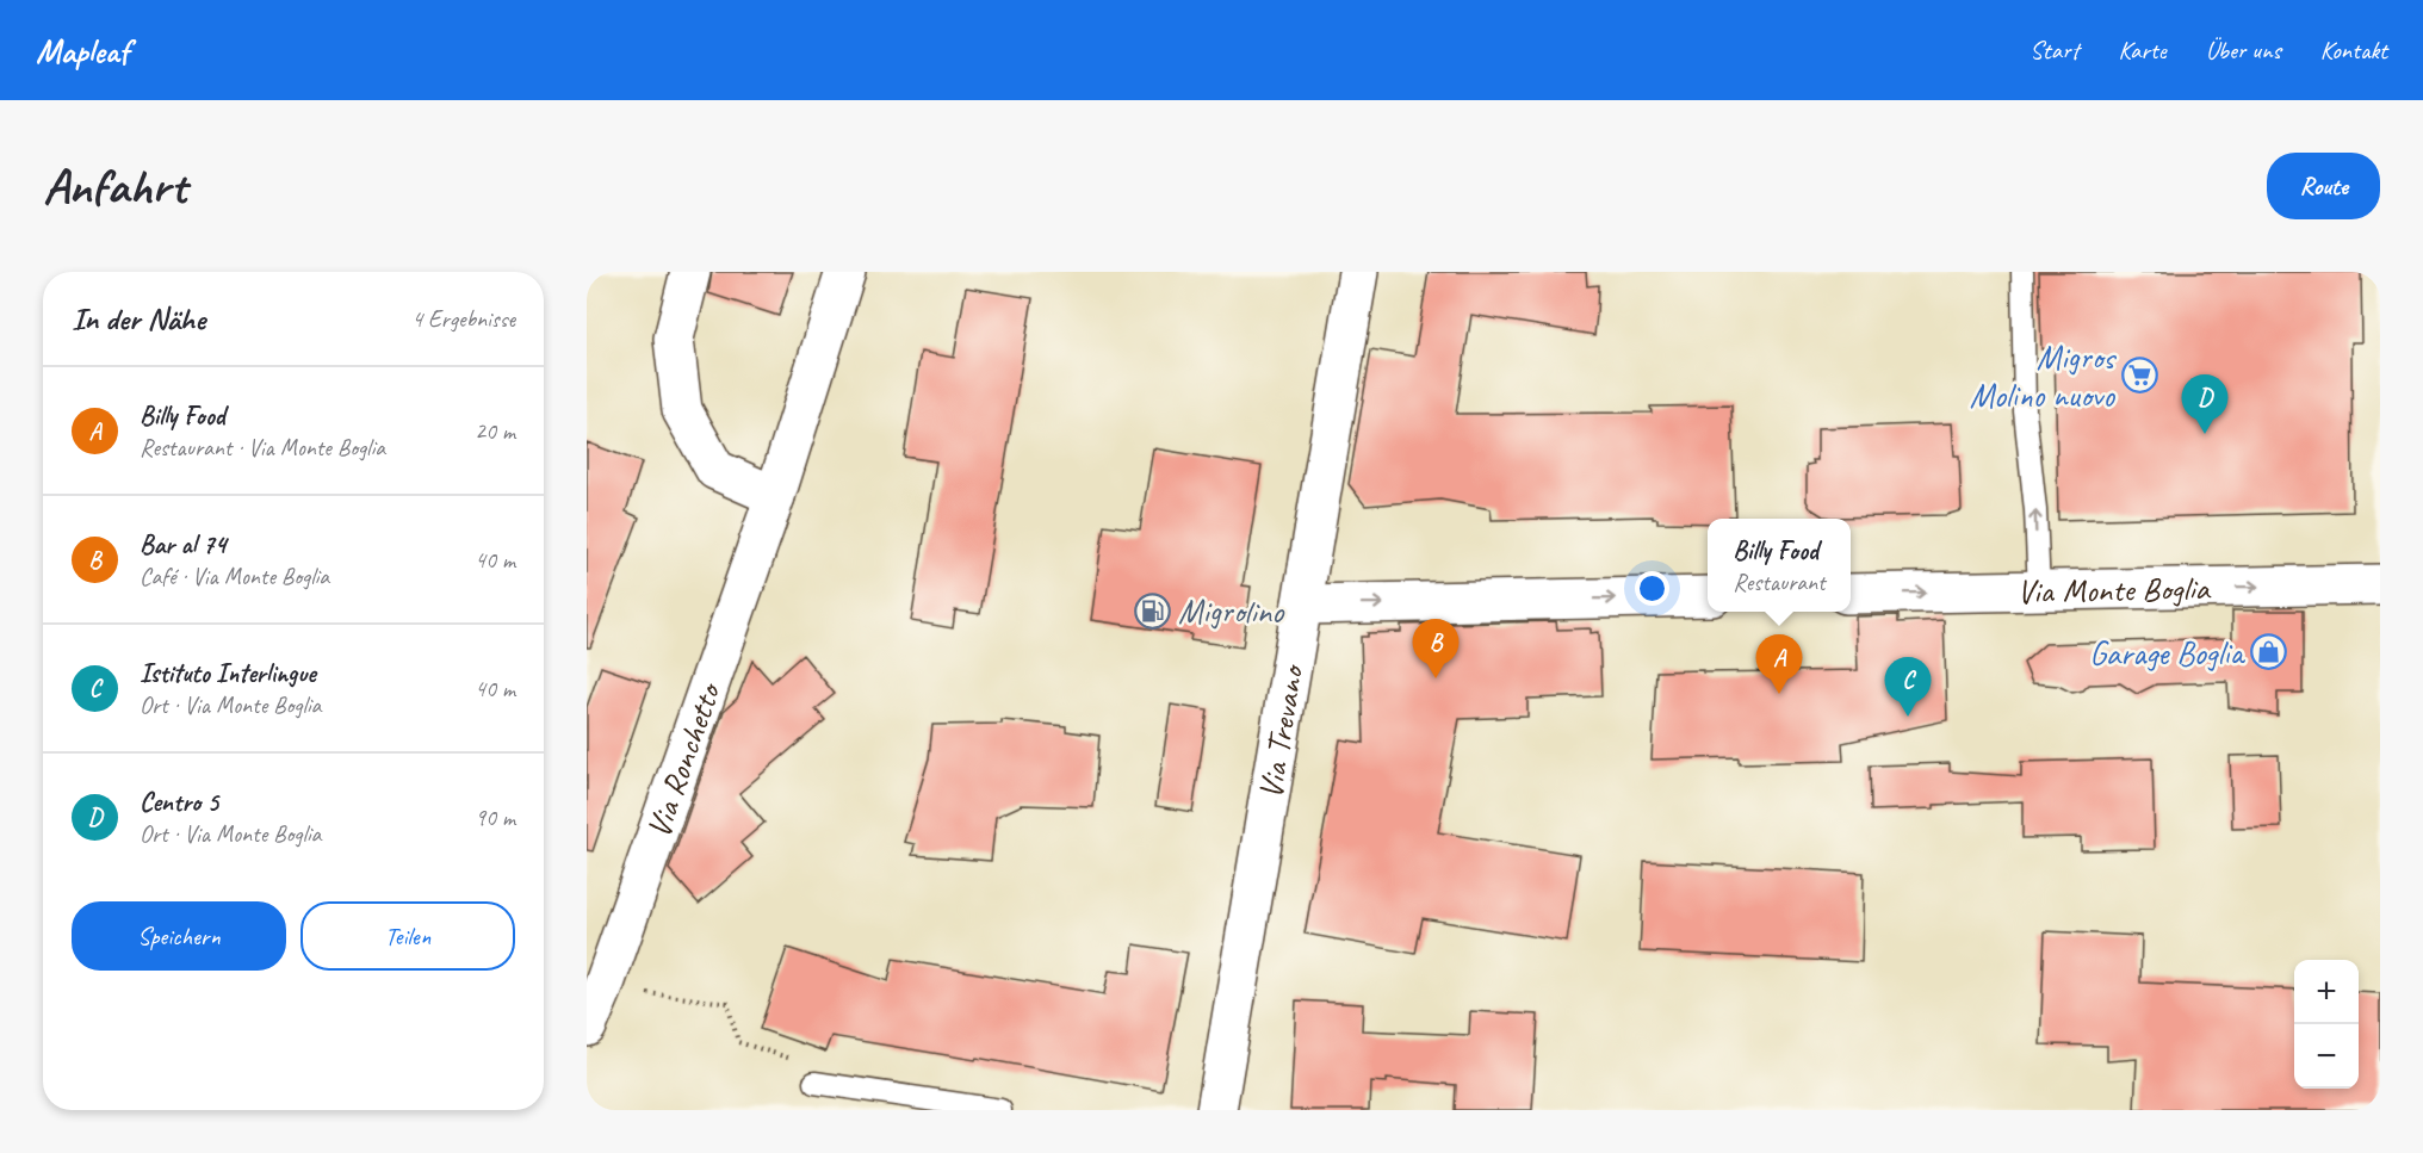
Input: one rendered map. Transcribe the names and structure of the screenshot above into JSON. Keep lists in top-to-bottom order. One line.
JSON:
{"streets":{"street":["Via Monte Boglia","Via Trevano","Via Ronchetto"]},"one_way":["Via Monte Boglia"],"places":{"supermarket":["Migros Molino nuovo"],"fuel station":["Migrolino"],"shop":["Garage Boglia"]},"page":{"header":"Mapleaf","nav":["Start","Karte","Über uns","Kontakt"],"buttons":["Route",["Speichern","Teilen"]],"title":"Anfahrt","heading":["In der Nähe","4 Ergebnisse"],"list":[{"mark":"A","name":"Billy Food","note":"Restaurant · Via Monte Boglia","value":"20 m"},{"mark":"B","name":"Bar al 74","note":"Café · Via Monte Boglia","value":"40 m"},{"mark":"C","name":"Istituto Interlingue","note":"Ort · Via Monte Boglia","value":"40 m"},{"mark":"D","name":"Centro 5","note":"Ort · Via Monte Boglia","value":"90 m"}],"pins":["D","B","A","C"],"popup":["Billy Food","Restaurant"],"map_buttons":["+","−"]}}
